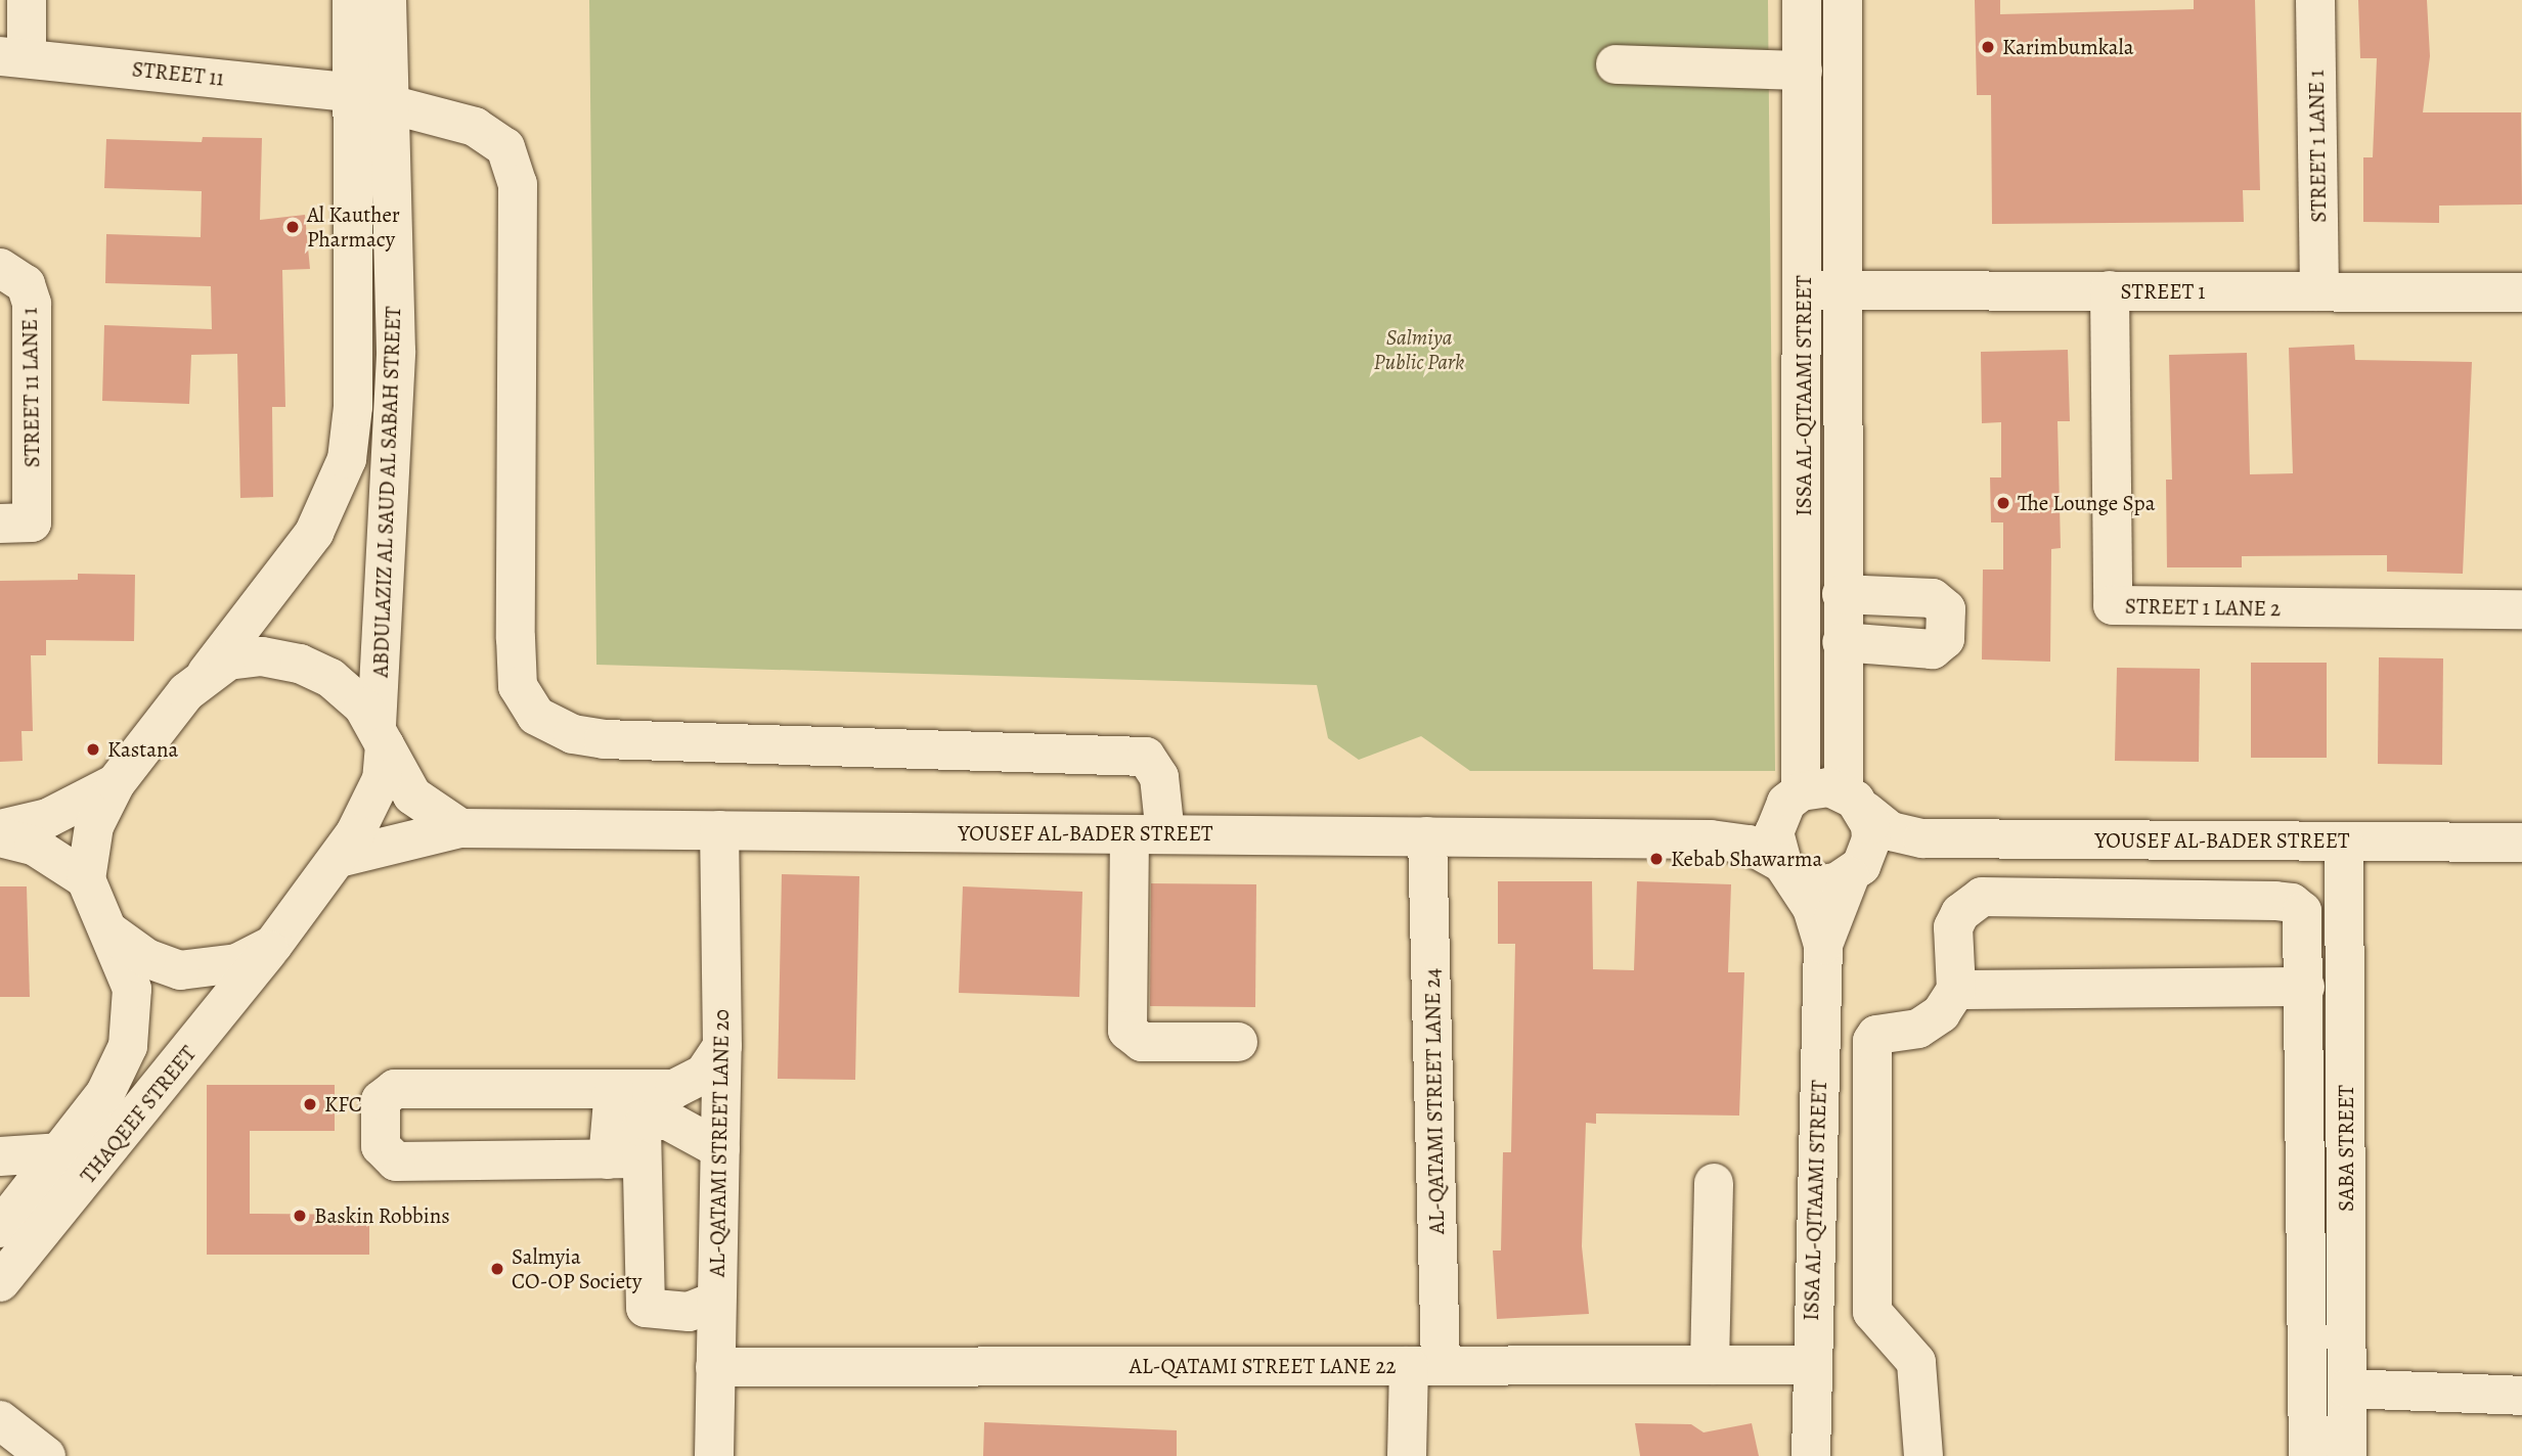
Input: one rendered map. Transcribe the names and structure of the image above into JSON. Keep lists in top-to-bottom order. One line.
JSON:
{"streets":{"street":["STREET 11","STREET 1 LANE 1","STREET 1","STREET 11 LANE 1","ISSA AL-QITAAMI STREET","ABDULAZIZ AL SAUD AL SABAH STREET","STREET 1 LANE 2","YOUSEF AL-BADER STREET","AL-QATAMI STREET LANE 24","THAQEEF STREET","AL-QATAMI STREET LANE 20","SABA STREET","AL-QATAMI STREET LANE 22"]},"crossings":[["STREET 11","ABDULAZIZ AL SAUD AL SABAH STREET"],["STREET 11","YOUSEF AL-BADER STREET"],["STREET 1 LANE 1","STREET 1"],["STREET 1","ISSA AL-QITAAMI STREET"],["STREET 1","STREET 1 LANE 2"],["ISSA AL-QITAAMI STREET","YOUSEF AL-BADER STREET"],["ISSA AL-QITAAMI STREET","AL-QATAMI STREET LANE 22"],["ABDULAZIZ AL SAUD AL SABAH STREET","YOUSEF AL-BADER STREET"],["ABDULAZIZ AL SAUD AL SABAH STREET","THAQEEF STREET"],["YOUSEF AL-BADER STREET","AL-QATAMI STREET LANE 24"],["YOUSEF AL-BADER STREET","THAQEEF STREET"],["YOUSEF AL-BADER STREET","AL-QATAMI STREET LANE 20"],["YOUSEF AL-BADER STREET","SABA STREET"],["AL-QATAMI STREET LANE 24","AL-QATAMI STREET LANE 22"],["AL-QATAMI STREET LANE 20","AL-QATAMI STREET LANE 22"]],"parks":["Salmiya Public Park"],"places":["Karimbumkala","Al Kauther Pharmacy","The Lounge Spa","Kastana","Kebab Shawarma","KFC","Baskin Robbins","Salmyia CO-OP Society"]}
